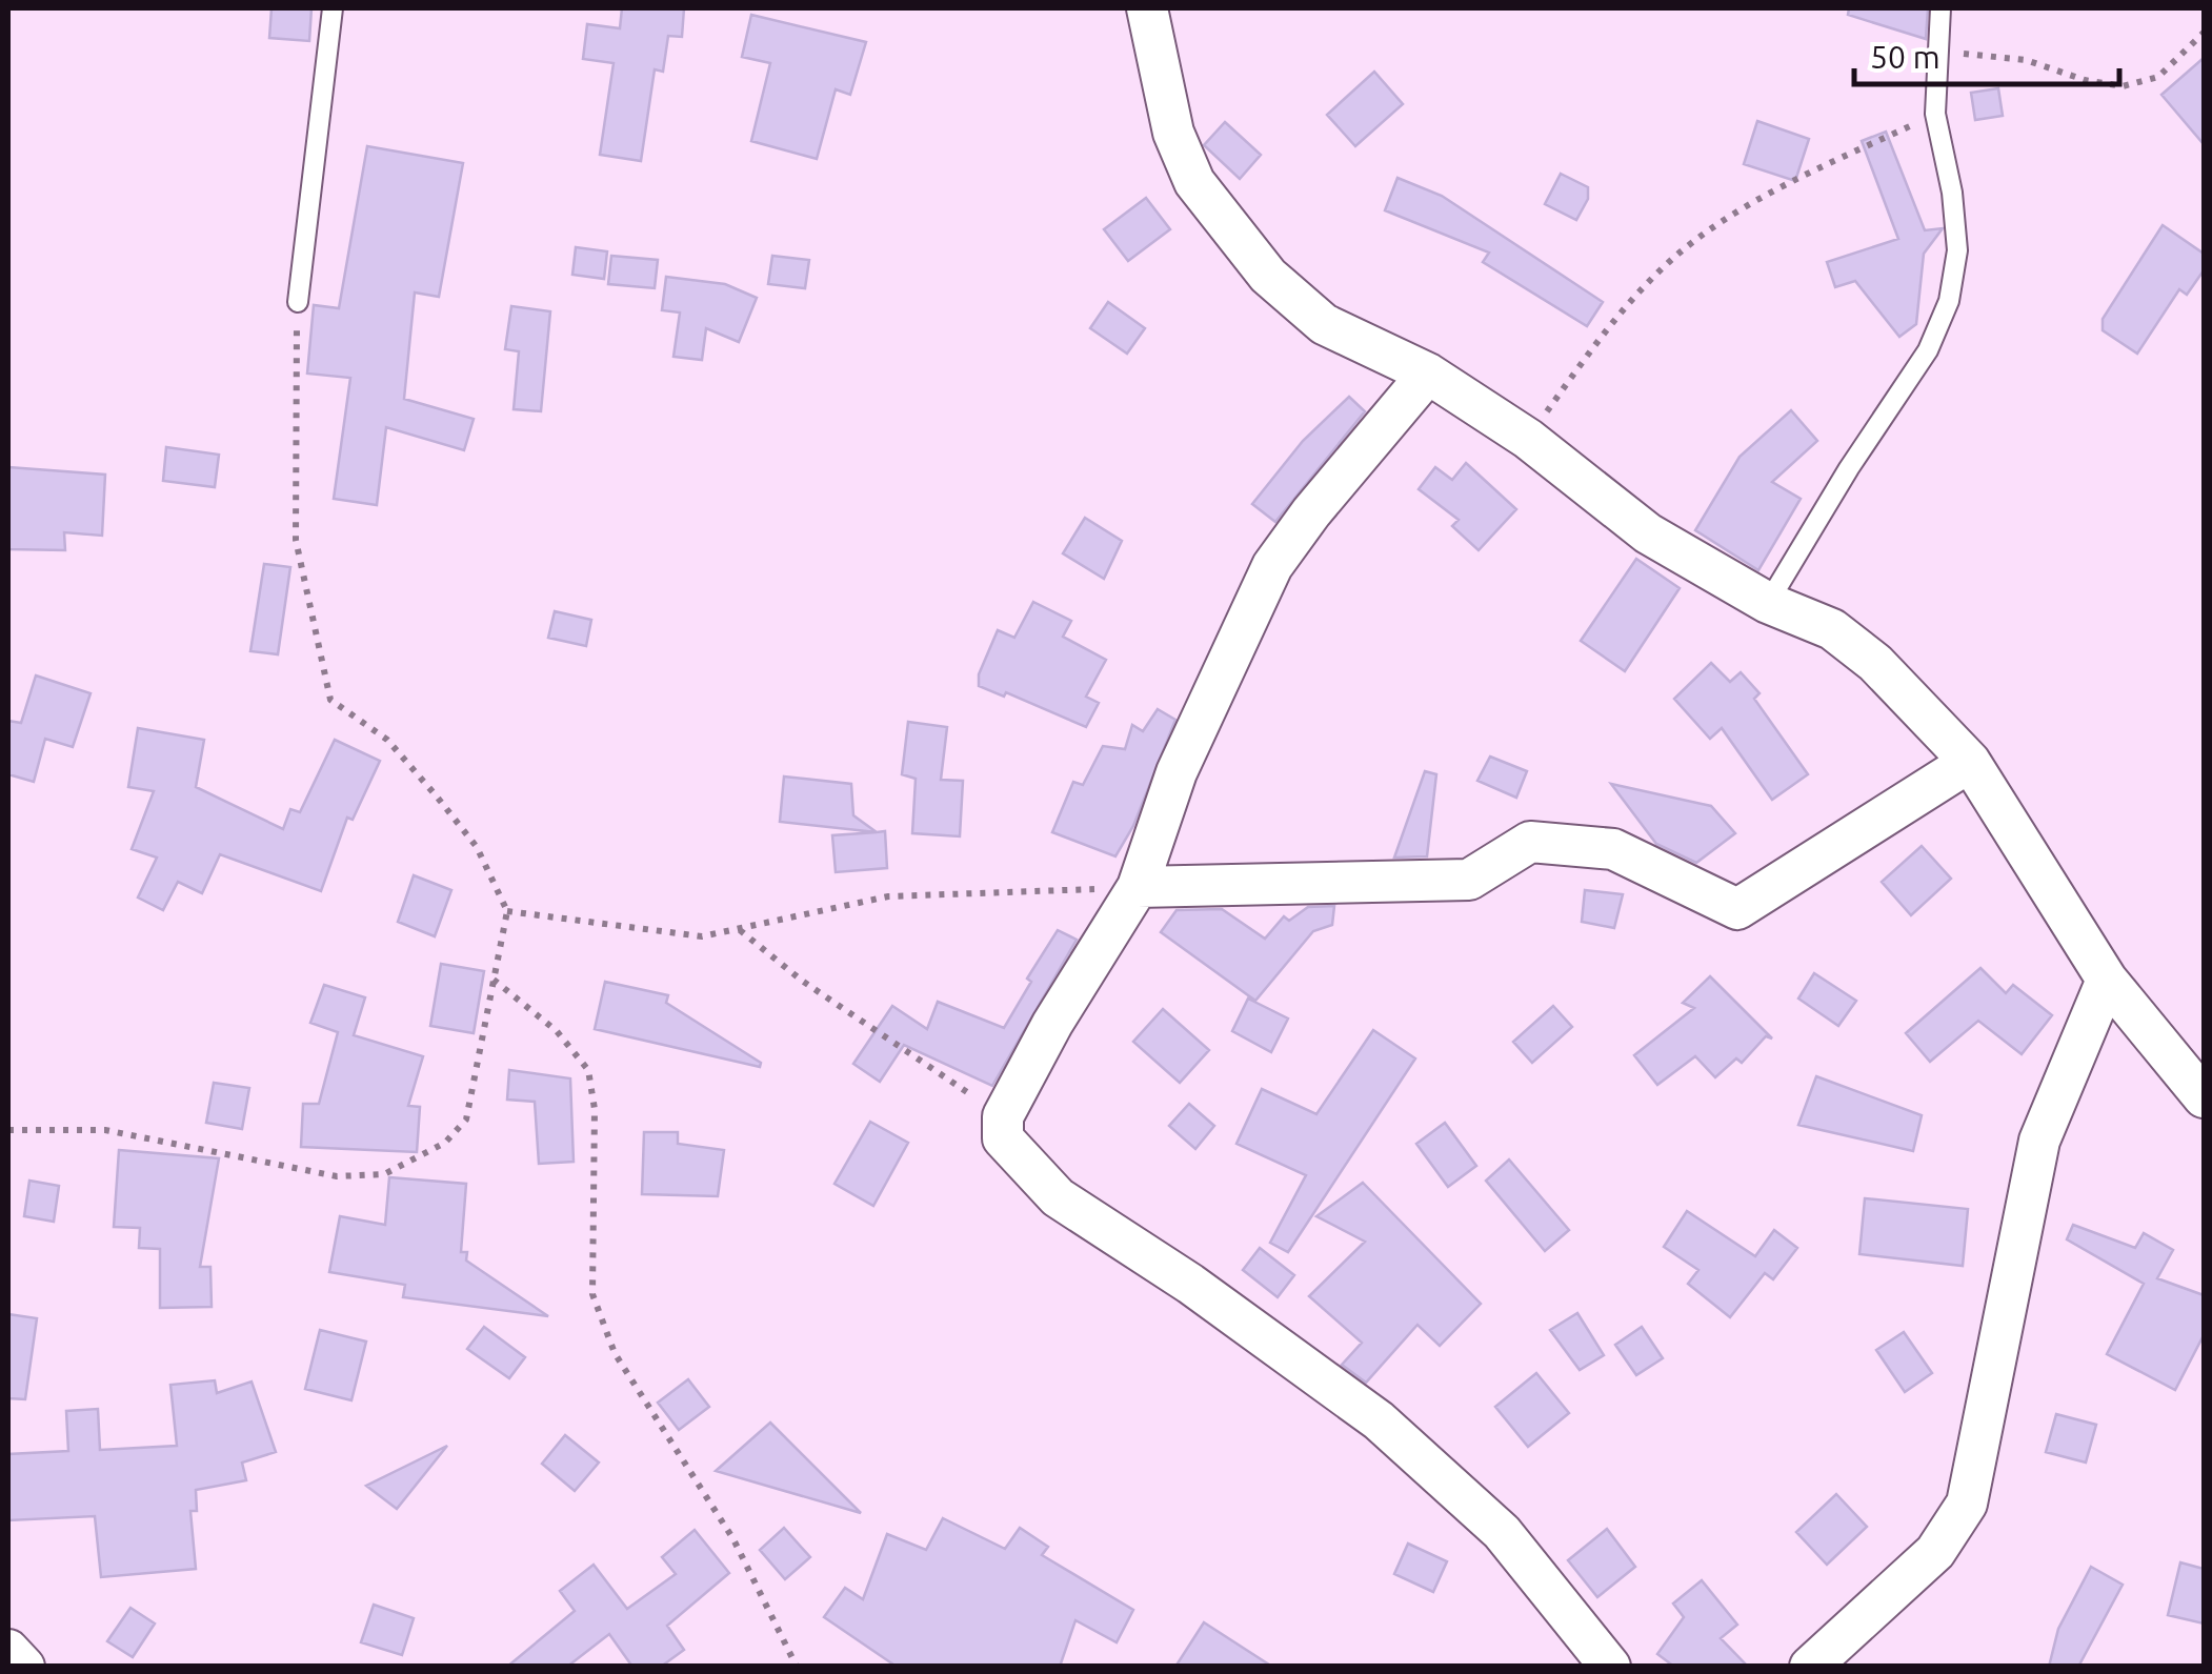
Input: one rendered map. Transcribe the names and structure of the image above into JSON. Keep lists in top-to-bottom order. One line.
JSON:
{"scale_bar":"50 m"}
